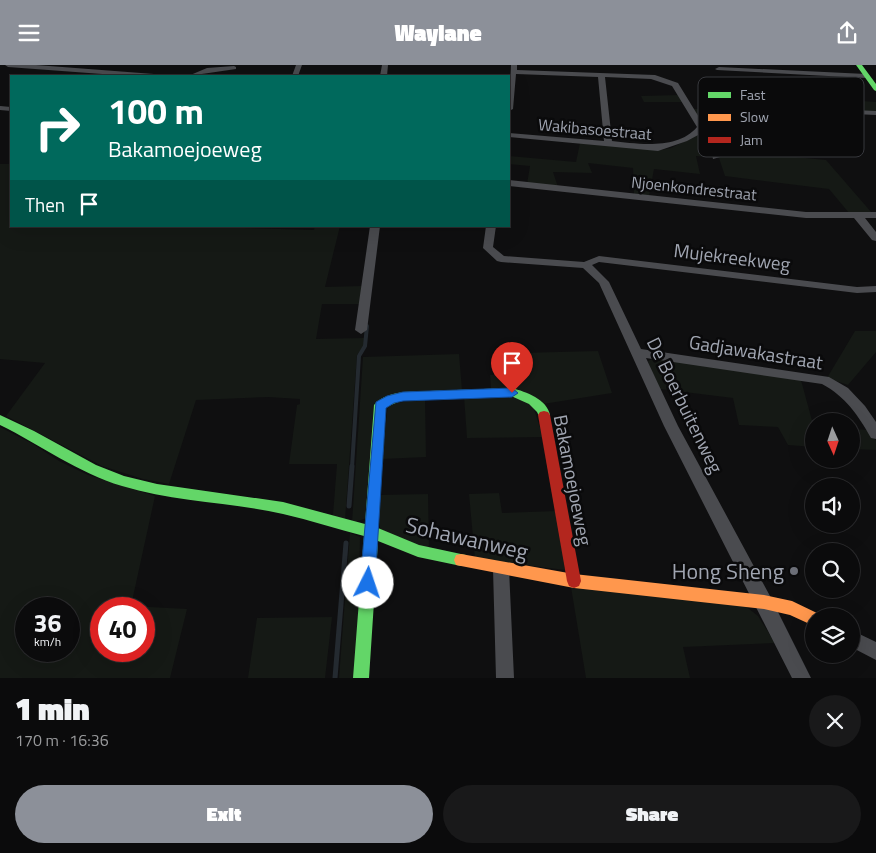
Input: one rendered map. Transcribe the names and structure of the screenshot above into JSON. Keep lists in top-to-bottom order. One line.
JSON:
{"streets":{"street":["Wakibasoestraat","Njoenkondrestraat","Mujekreekweg","Gadjawakastraat","De Boerbuitenweg","Bakamoejoeweg","Sohawanweg"]},"crossings":[["Mujekreekweg","De Boerbuitenweg"],["Gadjawakastraat","De Boerbuitenweg"],["De Boerbuitenweg","Sohawanweg"],["Bakamoejoeweg","Sohawanweg"]],"places":["Hong Sheng"],"legend":["Fast","Slow","Jam"],"north":"bottom","page":{"header":"Waylane","turn":["100 m","Bakamoejoeweg"],"then":"Then","speed":"36 km/h","limit":"40","heading":["1 min","170 m · 16:36"],"buttons":["Exit","Share"]}}
